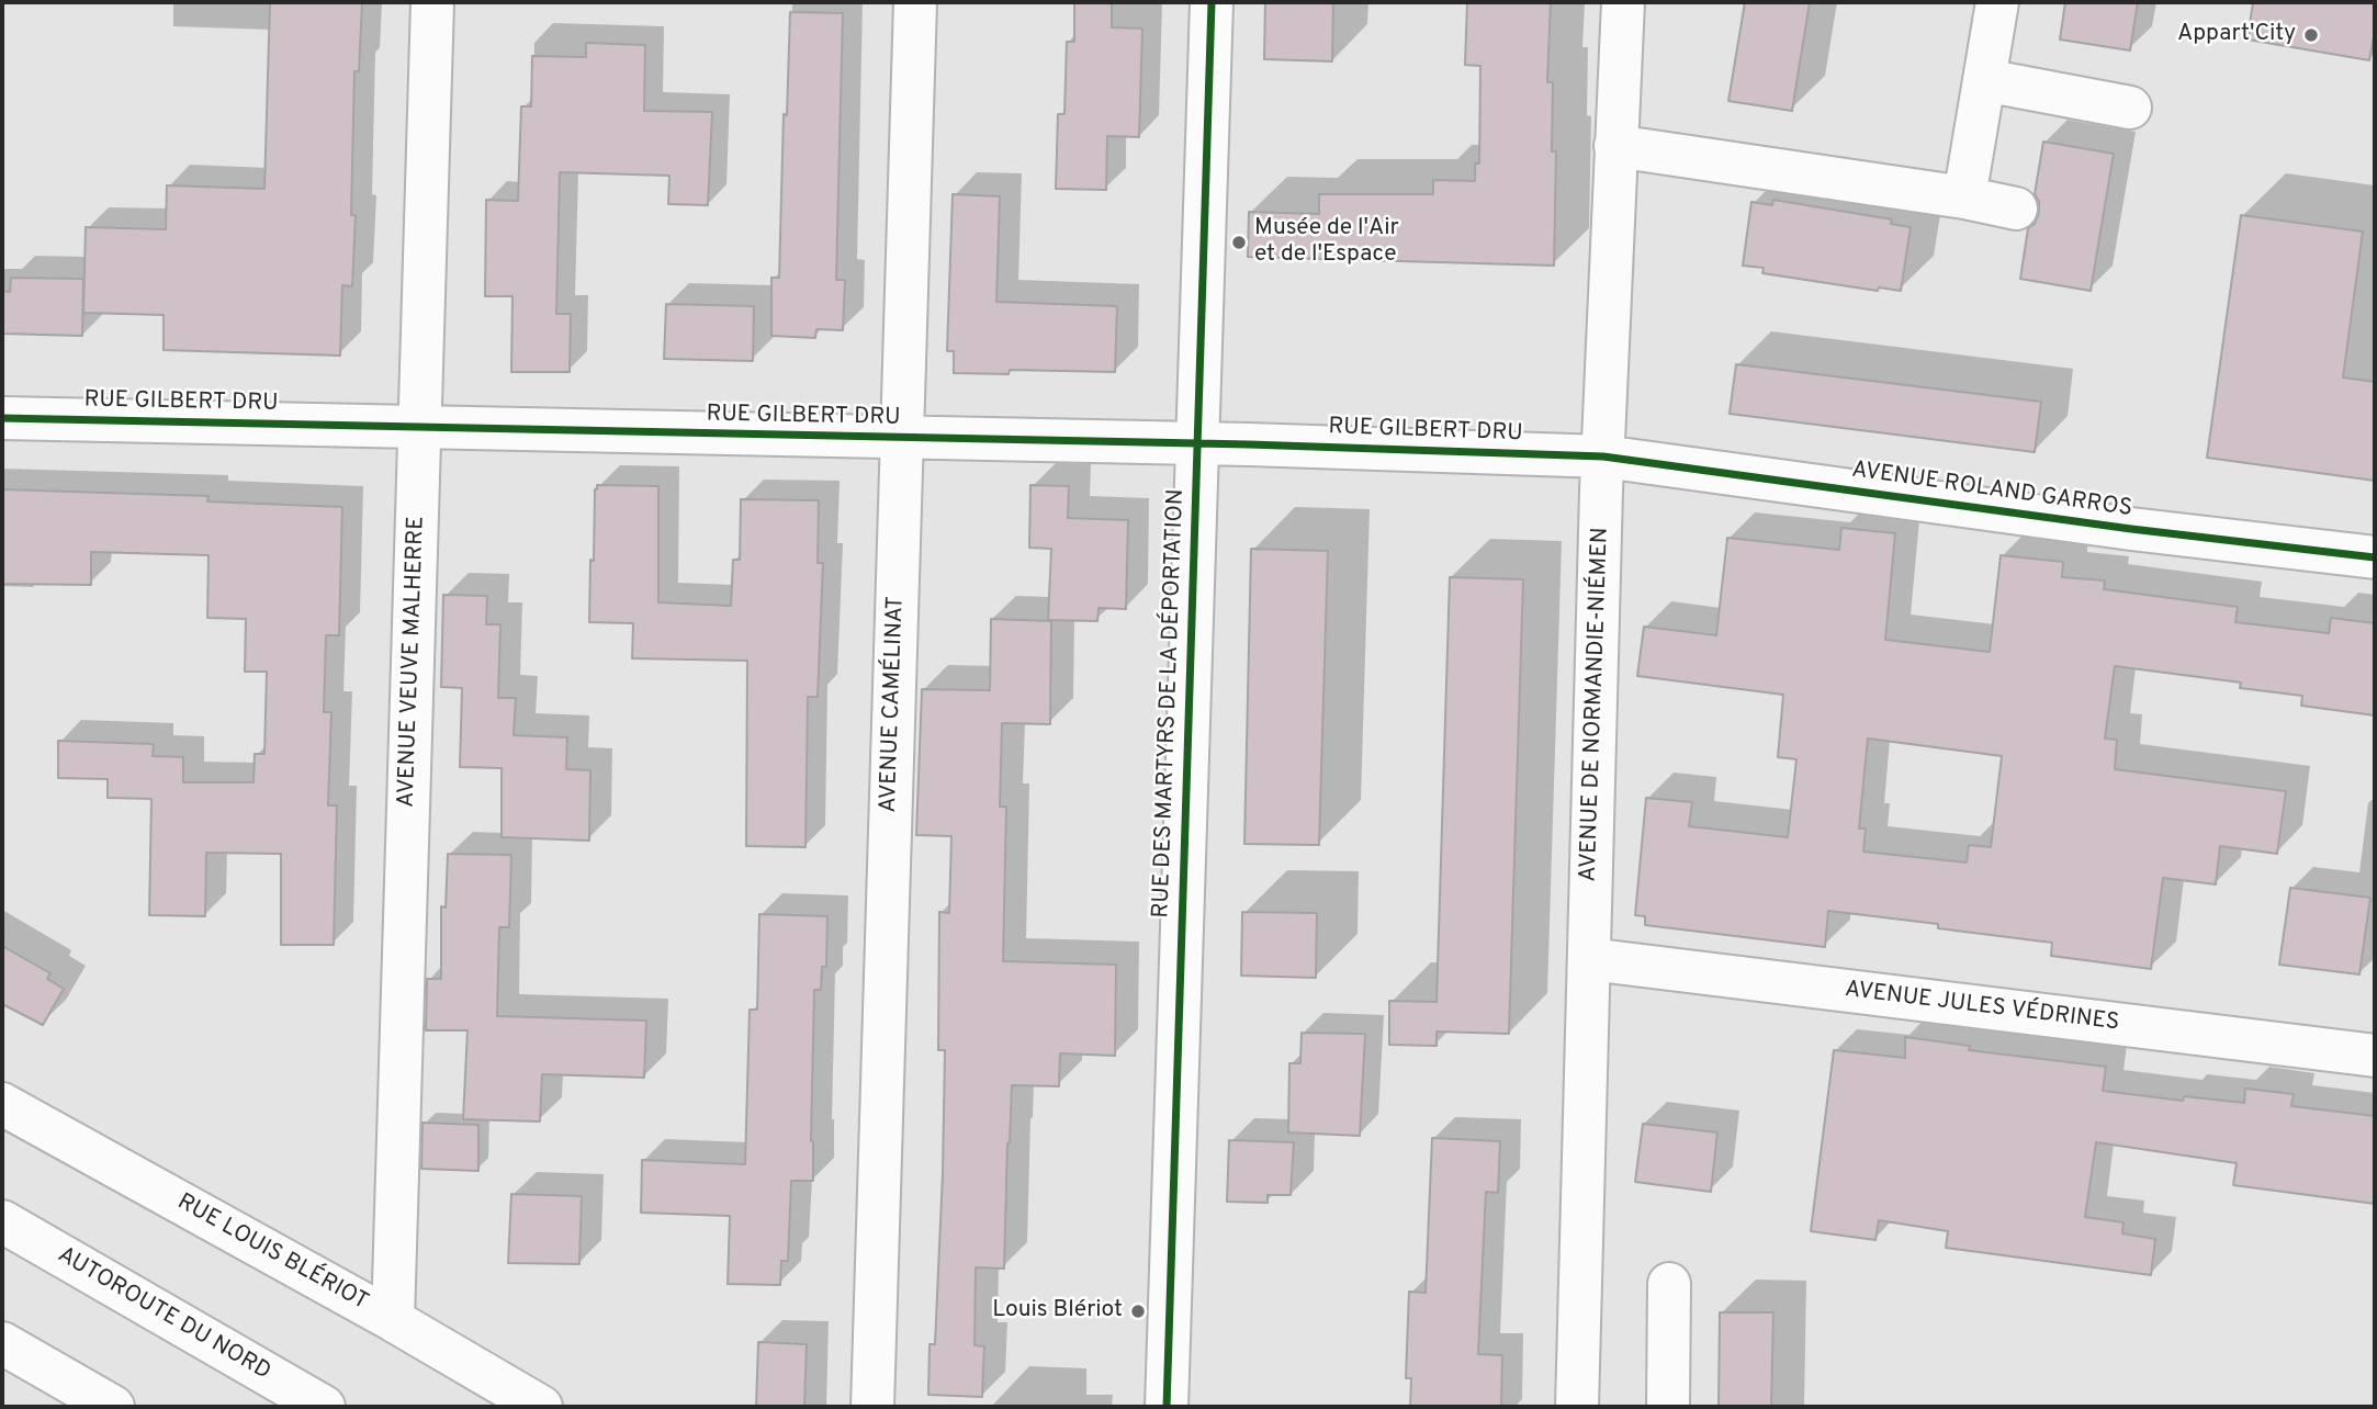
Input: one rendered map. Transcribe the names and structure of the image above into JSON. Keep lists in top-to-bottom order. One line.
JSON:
{"streets":{"main road":["RUE GILBERT DRU","AVENUE ROLAND GARROS","AVENUE VEUVE MALHERRE","RUE DES MARTYRS DE LA DÉPORTATION","AVENUE CAMÉLINAT","AVENUE DE NORMANDIE-NIÉMEN","AVENUE JULES VÉDRINES","RUE LOUIS BLÉRIOT","AUTOROUTE DU NORD"]},"crossings":[["RUE GILBERT DRU","AVENUE ROLAND GARROS"],["RUE GILBERT DRU","AVENUE VEUVE MALHERRE"],["RUE GILBERT DRU","RUE DES MARTYRS DE LA DÉPORTATION"],["RUE GILBERT DRU","AVENUE CAMÉLINAT"],["RUE GILBERT DRU","AVENUE DE NORMANDIE-NIÉMEN"],["AVENUE ROLAND GARROS","AVENUE DE NORMANDIE-NIÉMEN"],["AVENUE VEUVE MALHERRE","RUE LOUIS BLÉRIOT"],["AVENUE DE NORMANDIE-NIÉMEN","AVENUE JULES VÉDRINES"]],"places":["Appart'City","Musée de l'Air et de l'Espace","Louis Blériot"]}
